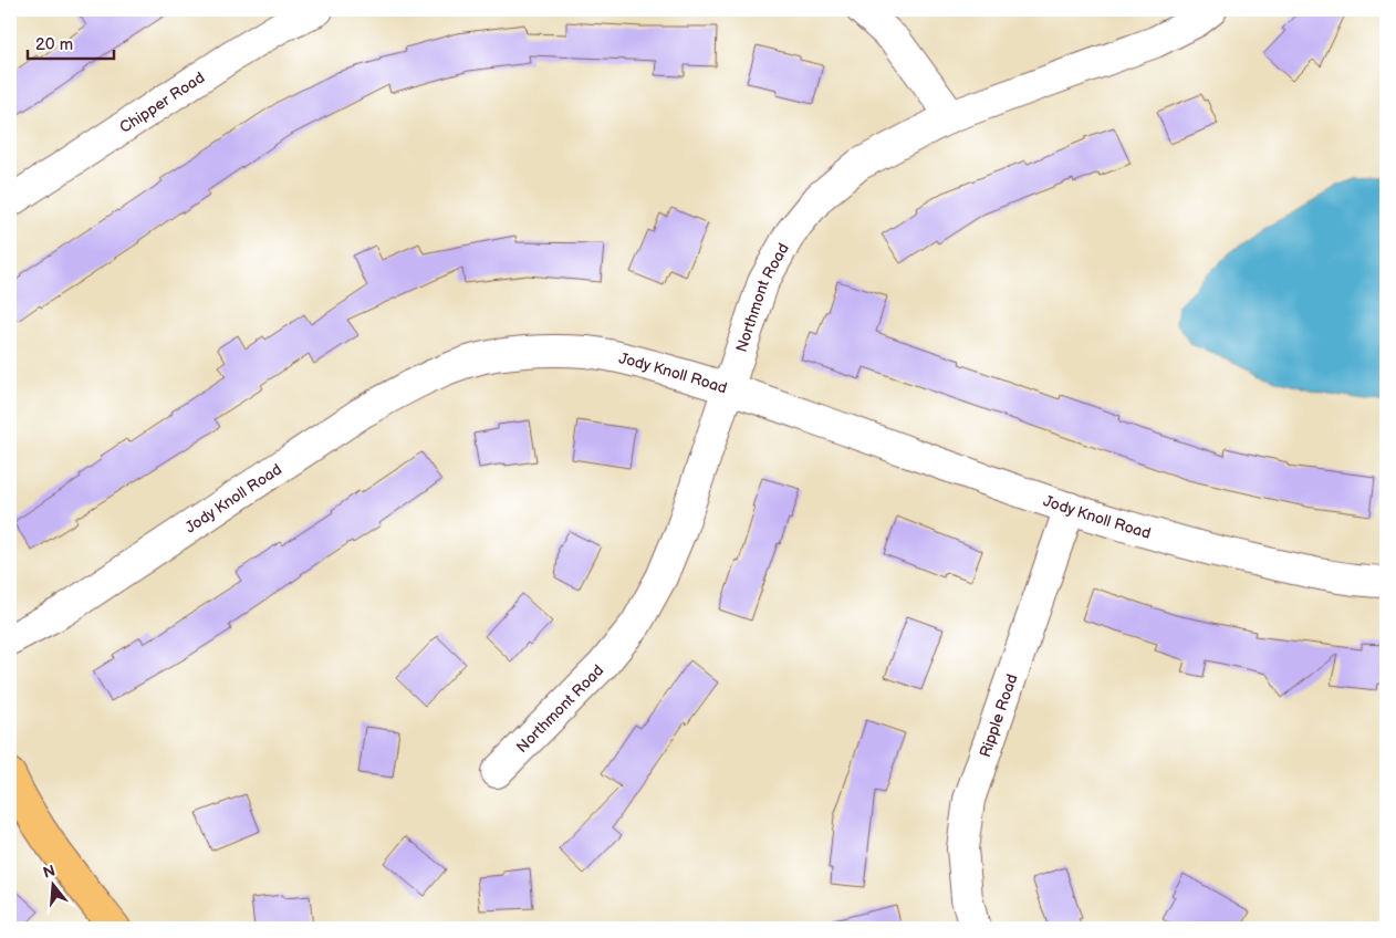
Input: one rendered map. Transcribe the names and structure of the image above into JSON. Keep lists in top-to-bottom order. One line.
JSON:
{"streets":{"street":["Chipper Road","Northmont Road","Jody Knoll Road","Ripple Road"]},"crossings":[["Northmont Road","Jody Knoll Road"],["Jody Knoll Road","Ripple Road"]],"scale_bar":"20 m","north":"top"}
